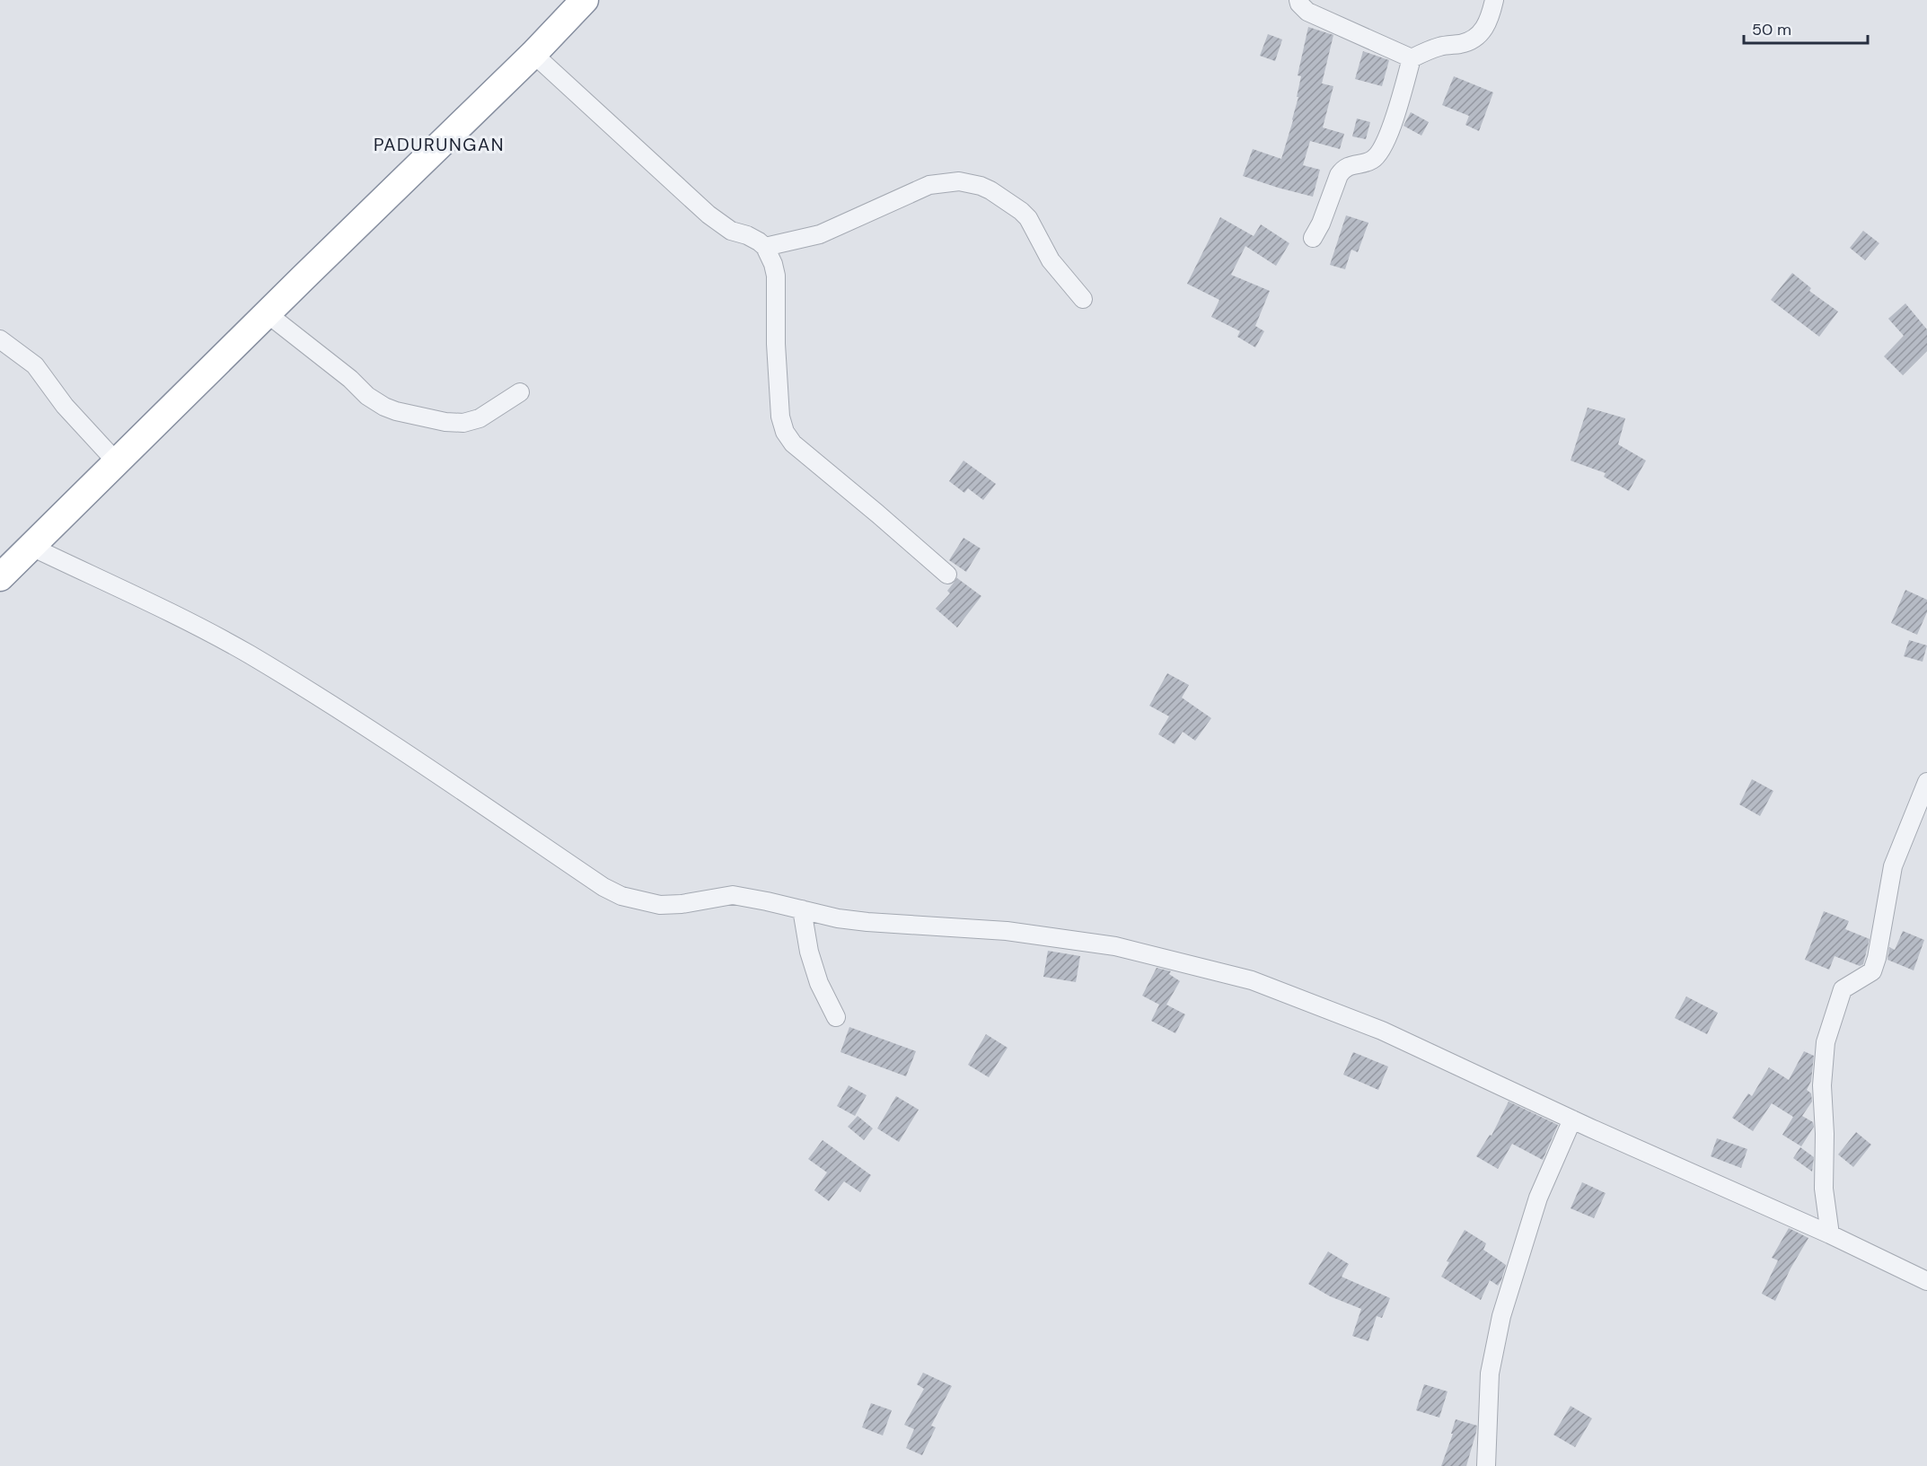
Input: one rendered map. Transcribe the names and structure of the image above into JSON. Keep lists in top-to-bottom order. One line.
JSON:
{"districts":["PADURUNGAN"],"scale_bar":"50 m"}
